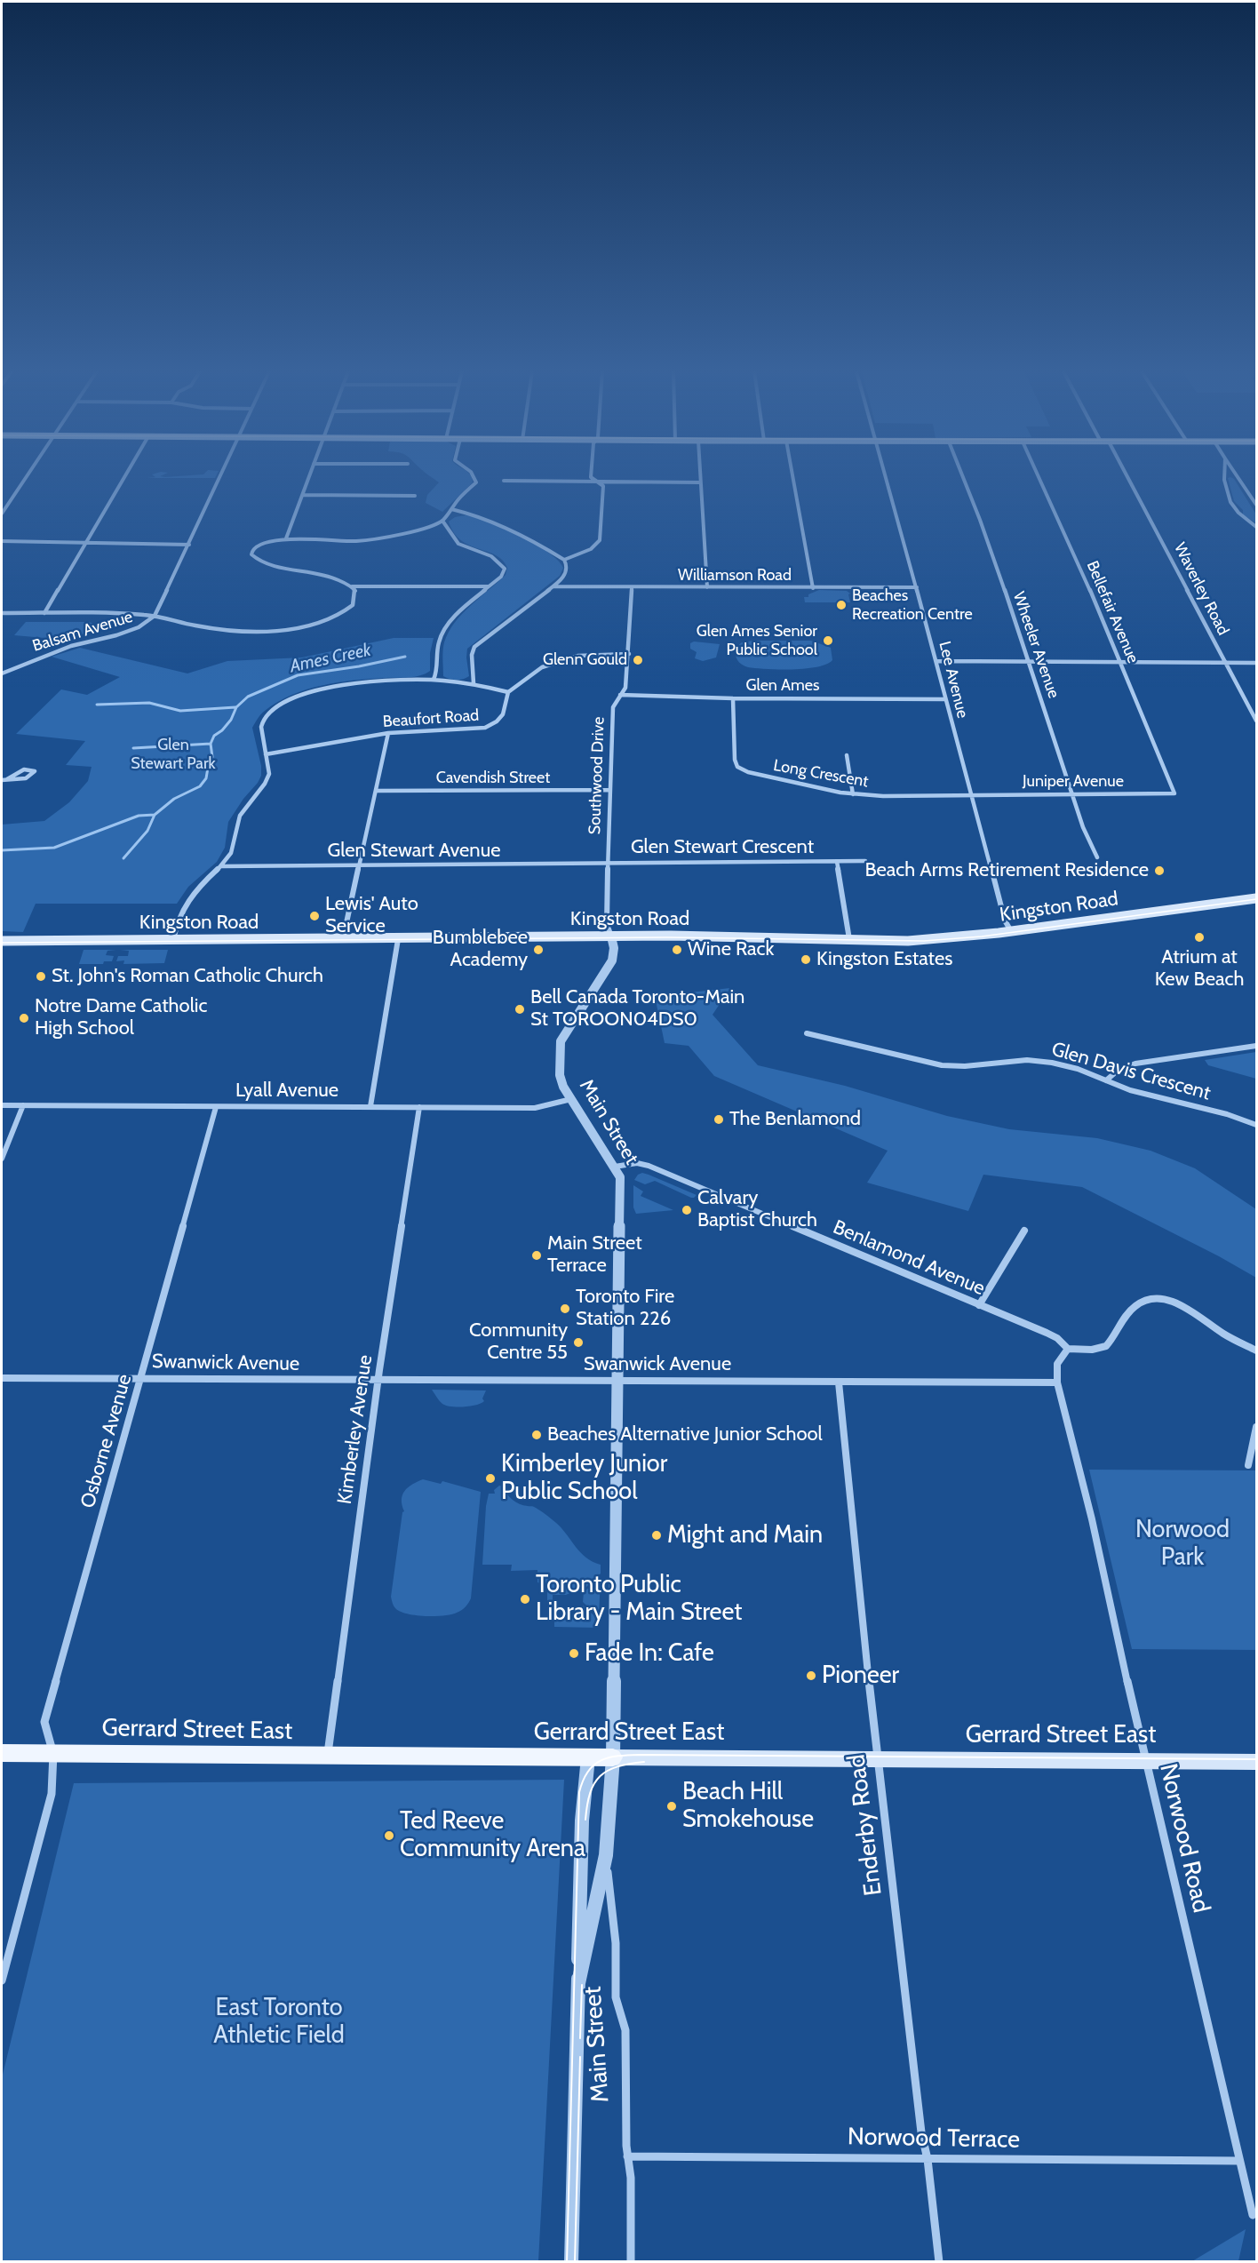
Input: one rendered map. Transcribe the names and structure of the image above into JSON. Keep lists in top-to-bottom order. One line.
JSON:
{"streets":{"main road":["Kingston Road","Gerrard Street East"],"street":["Williamson Road","Waverley Road","Bellefair Avenue","Balsam Avenue","Wheeler Avenue","Lee Avenue","Glen Ames","Beaufort Road","Long Crescent","Southwood Drive","Cavendish Street","Juniper Avenue","Glen Stewart Crescent","Glen Stewart Avenue","Glen Davis Crescent","Lyall Avenue","Main Street","Benlamond Avenue","Swanwick Avenue","Kimberley Avenue","Osborne Avenue","Enderby Road","Norwood Road","Norwood Terrace"]},"crossings":[["Williamson Road","Lee Avenue"],["Williamson Road","Southwood Drive"],["Bellefair Avenue","Juniper Avenue"],["Wheeler Avenue","Juniper Avenue"],["Lee Avenue","Glen Ames"],["Lee Avenue","Long Crescent"],["Lee Avenue","Juniper Avenue"],["Lee Avenue","Kingston Road"],["Glen Ames","Long Crescent"],["Glen Ames","Southwood Drive"],["Long Crescent","Juniper Avenue"],["Southwood Drive","Cavendish Street"],["Southwood Drive","Glen Stewart Crescent"],["Southwood Drive","Glen Stewart Avenue"],["Southwood Drive","Kingston Road"],["Southwood Drive","Main Street"],["Glen Stewart Crescent","Glen Stewart Avenue"],["Glen Stewart Crescent","Kingston Road"],["Kingston Road","Main Street"],["Lyall Avenue","Main Street"],["Lyall Avenue","Kimberley Avenue"],["Lyall Avenue","Osborne Avenue"],["Main Street","Benlamond Avenue"],["Main Street","Swanwick Avenue"],["Main Street","Gerrard Street East"],["Main Street","Norwood Terrace"],["Benlamond Avenue","Norwood Road"],["Swanwick Avenue","Kimberley Avenue"],["Swanwick Avenue","Osborne Avenue"],["Swanwick Avenue","Enderby Road"],["Swanwick Avenue","Norwood Road"],["Kimberley Avenue","Gerrard Street East"],["Osborne Avenue","Gerrard Street East"],["Gerrard Street East","Enderby Road"],["Gerrard Street East","Norwood Road"],["Enderby Road","Norwood Terrace"],["Norwood Road","Norwood Terrace"]],"water":["Ames Creek"],"parks":["Glen Stewart Park","Norwood Park","East Toronto Athletic Field"],"places":["Beaches Recreation Centre","Glen Ames Senior Public School","Glenn Gould","Beach Arms Retirement Residence","Lewis' Auto Service","Atrium at Kew Beach","Bumblebee Academy","Wine Rack","Kingston Estates","St. John's Roman Catholic Church","Bell Canada Toronto-Main St TOROON04DS0","Notre Dame Catholic High School","The Benlamond","Calvary Baptist Church","Main Street Terrace","Toronto Fire Station 226","Community Centre 55","Beaches Alternative Junior School","Kimberley Junior Public School","Might and Main","Toronto Public Library - Main Street","Fade In: Cafe","Pioneer","Beach Hill Smokehouse","Ted Reeve Community Arena"]}
